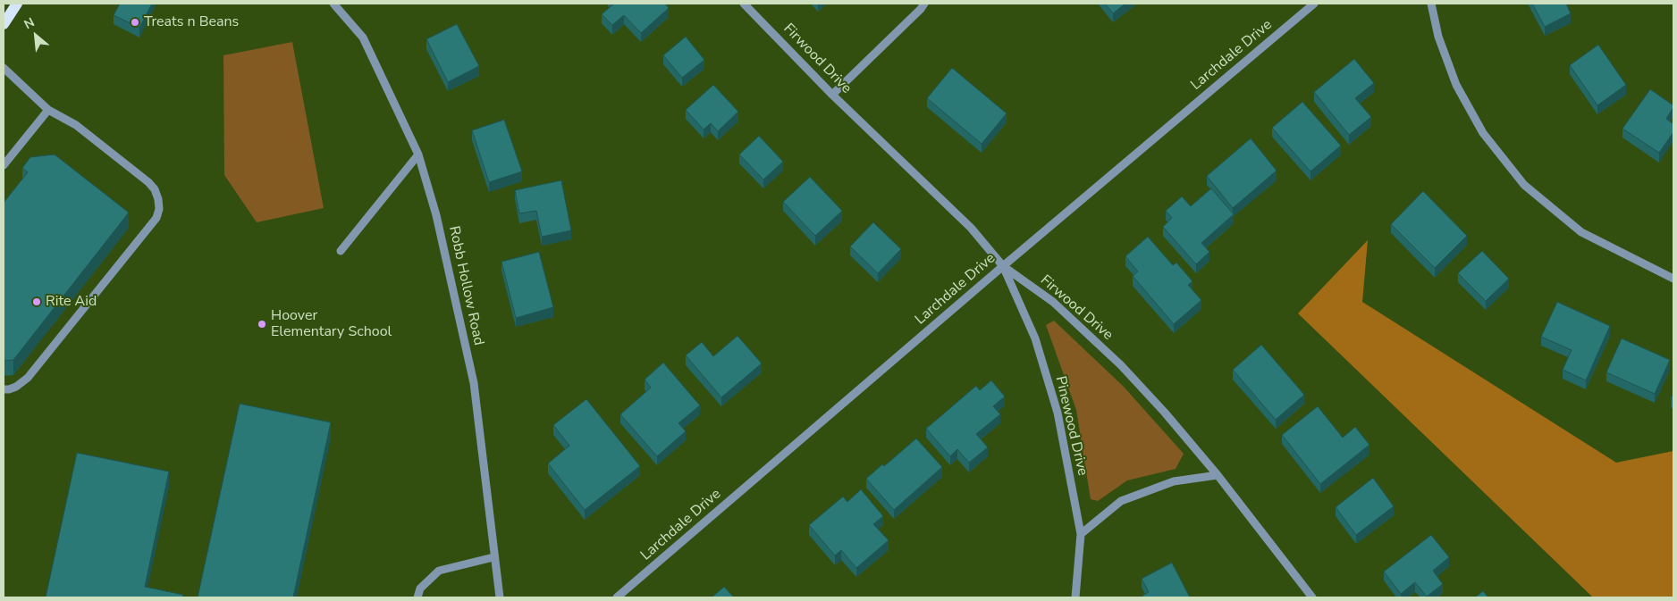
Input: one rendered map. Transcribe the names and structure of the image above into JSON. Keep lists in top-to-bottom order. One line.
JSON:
{"streets":{"street":["Larchdale Drive","Firwood Drive","Robb Hollow Road","Pinewood Drive"]},"crossings":[["Larchdale Drive","Firwood Drive"],["Larchdale Drive","Pinewood Drive"],["Firwood Drive","Pinewood Drive"]],"places":["Treats n Beans","Rite Aid","Hoover Elementary School"],"north":"top left"}
